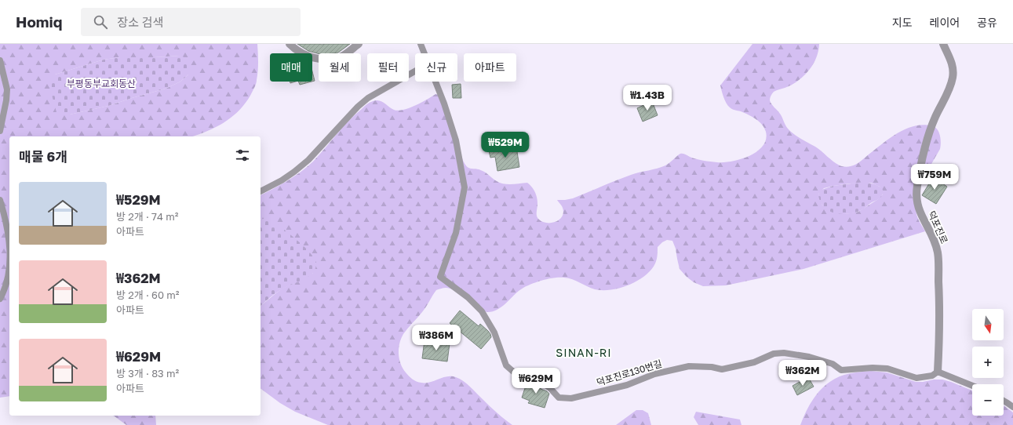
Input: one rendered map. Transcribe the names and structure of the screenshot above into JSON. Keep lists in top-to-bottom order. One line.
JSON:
{"streets":{"street":["덕포진로"],"lane":["덕포진로130번길"]},"crossings":[["덕포진로","덕포진로130번길"]],"districts":["SINAN-RI"],"parks":["부평동부교회동산"],"north":"bottom","page":{"header":"Homiq","search":"장소 검색","nav":["지도","레이어","공유"],"chip":["매매","월세","필터","신규","아파트"],"price":["₩1.43B","₩529M","₩759M","₩386M","₩362M","₩629M"],"heading":"매물 6개","list":[{"name":"₩529M","note":"방 2개 · 74 m² · 아파트"},{"name":"₩362M","note":"방 2개 · 60 m² · 아파트"},{"name":"₩629M","note":"방 3개 · 83 m² · 아파트"}],"map_buttons":["+","−"]}}
